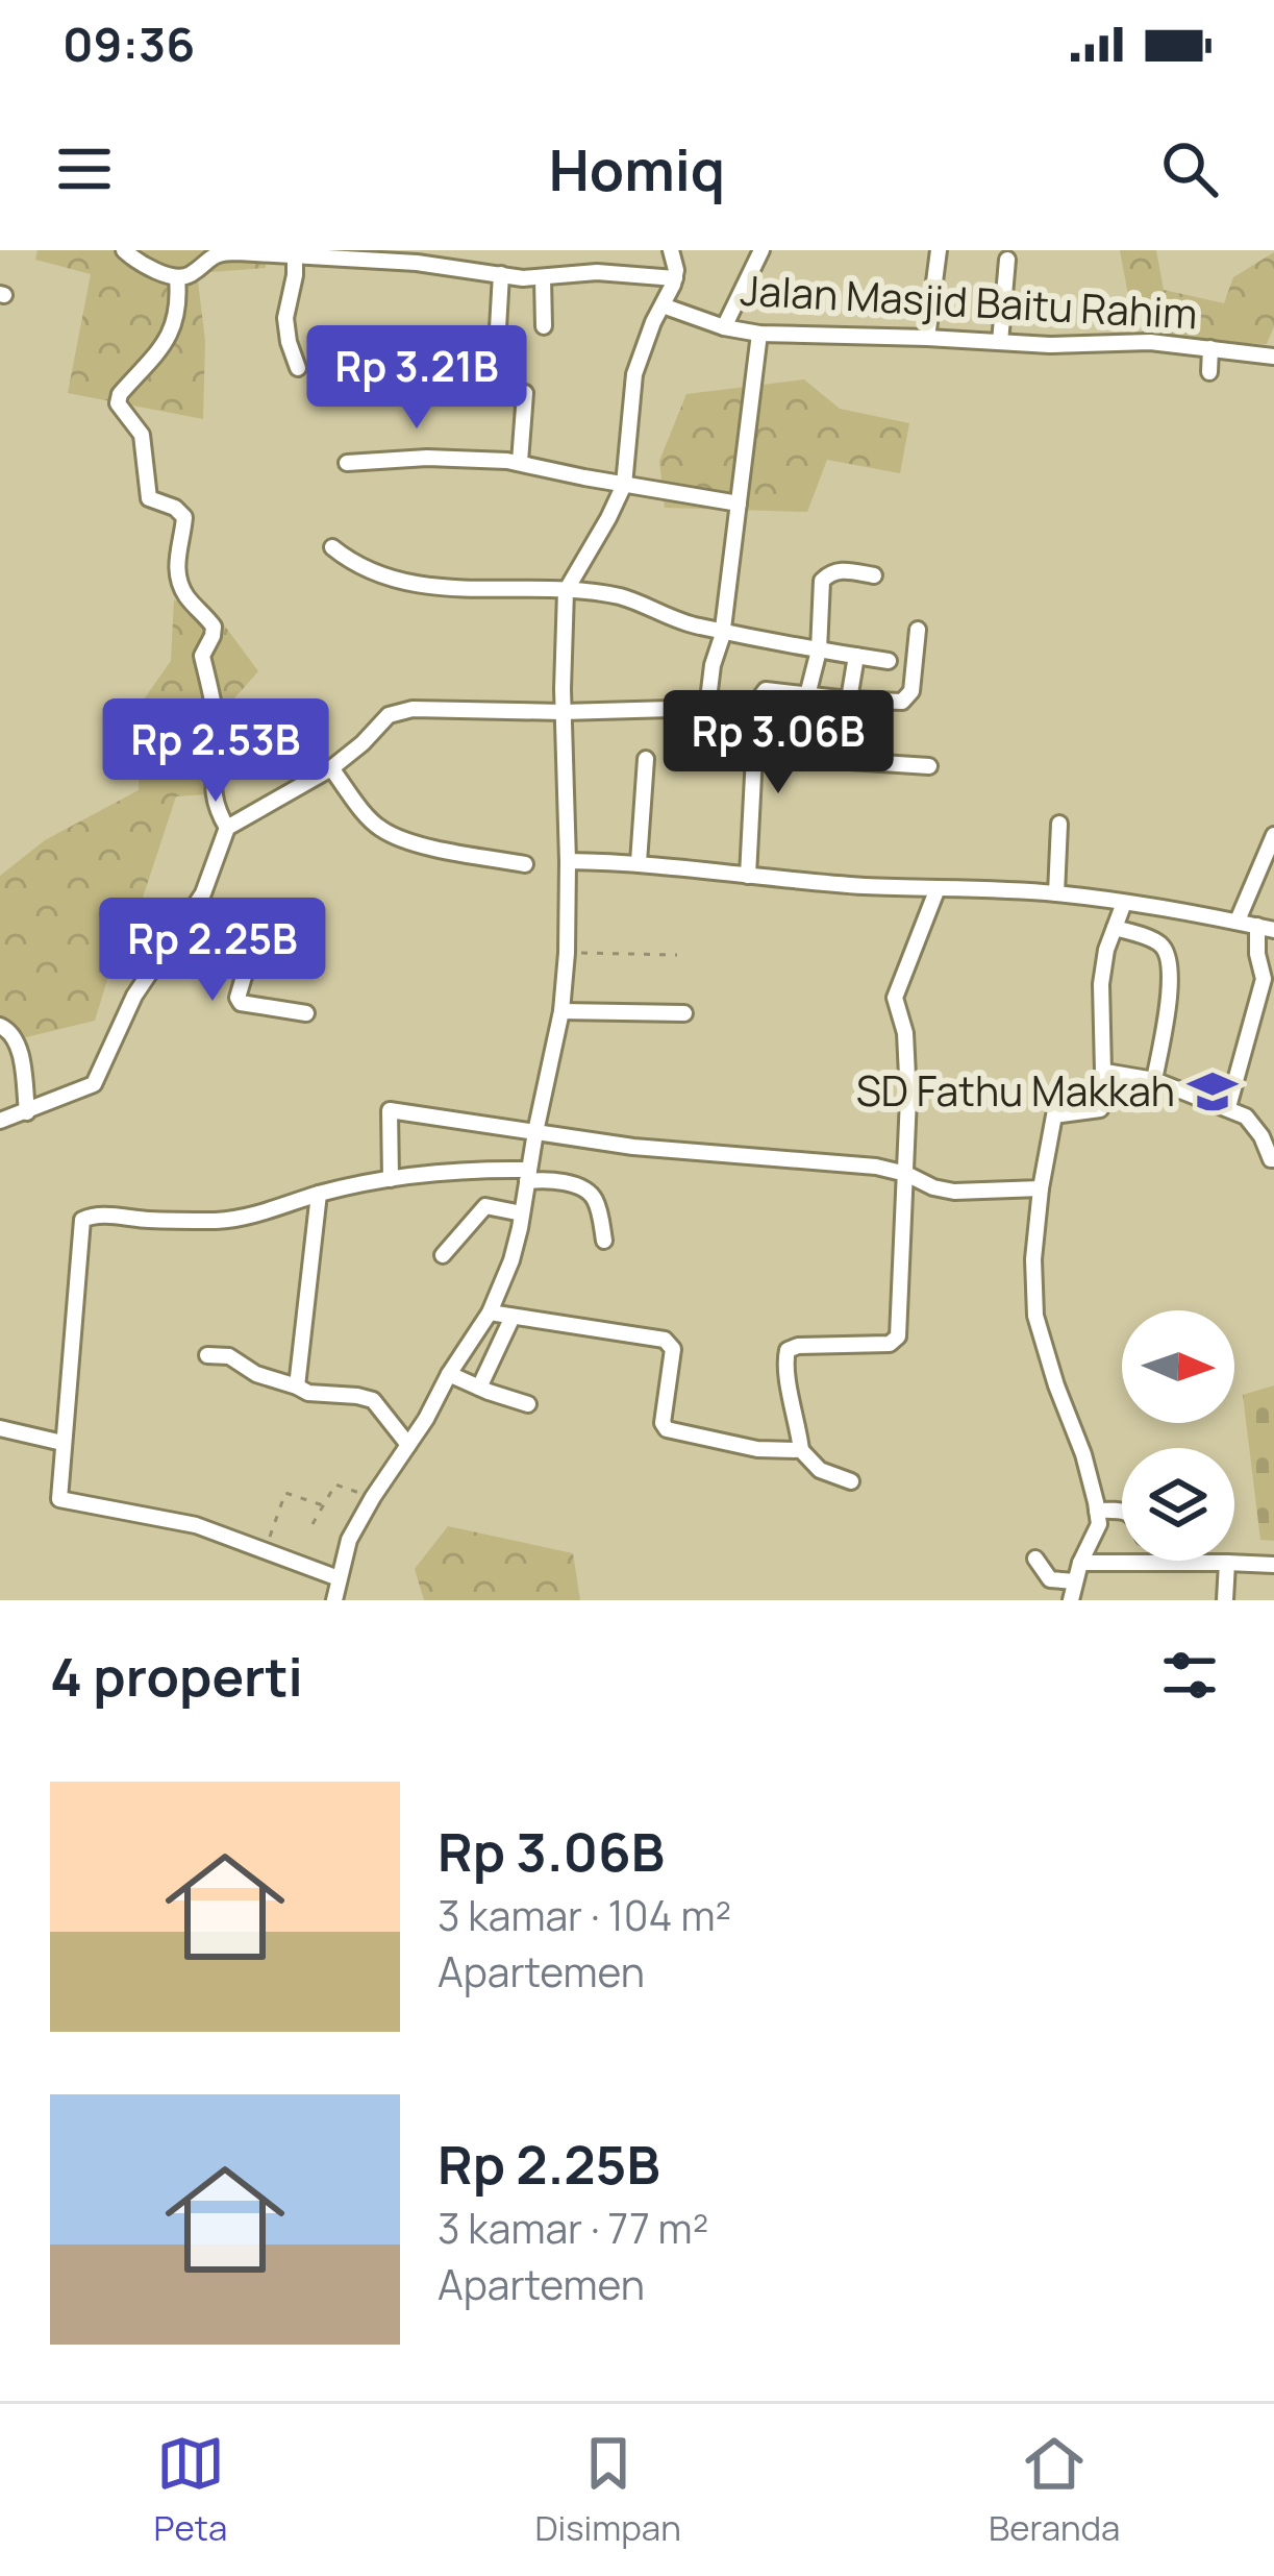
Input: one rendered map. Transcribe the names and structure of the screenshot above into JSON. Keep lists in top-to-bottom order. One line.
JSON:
{"streets":{"street":["Jalan Masjid Baitu Rahim"]},"places":{"school or university":["SD Fathu Makkah"]},"north":"right","page":{"status":"09:36","header":"Homiq","price":["Rp 3.21B","Rp 3.06B","Rp 2.53B","Rp 2.25B"],"heading":"4 properti","list":[{"name":"Rp 3.06B","note":"3 kamar · 104 m² · Apartemen"},{"name":"Rp 2.25B","note":"3 kamar · 77 m² · Apartemen"}],"tabs":["Peta","Disimpan","Beranda"]}}
